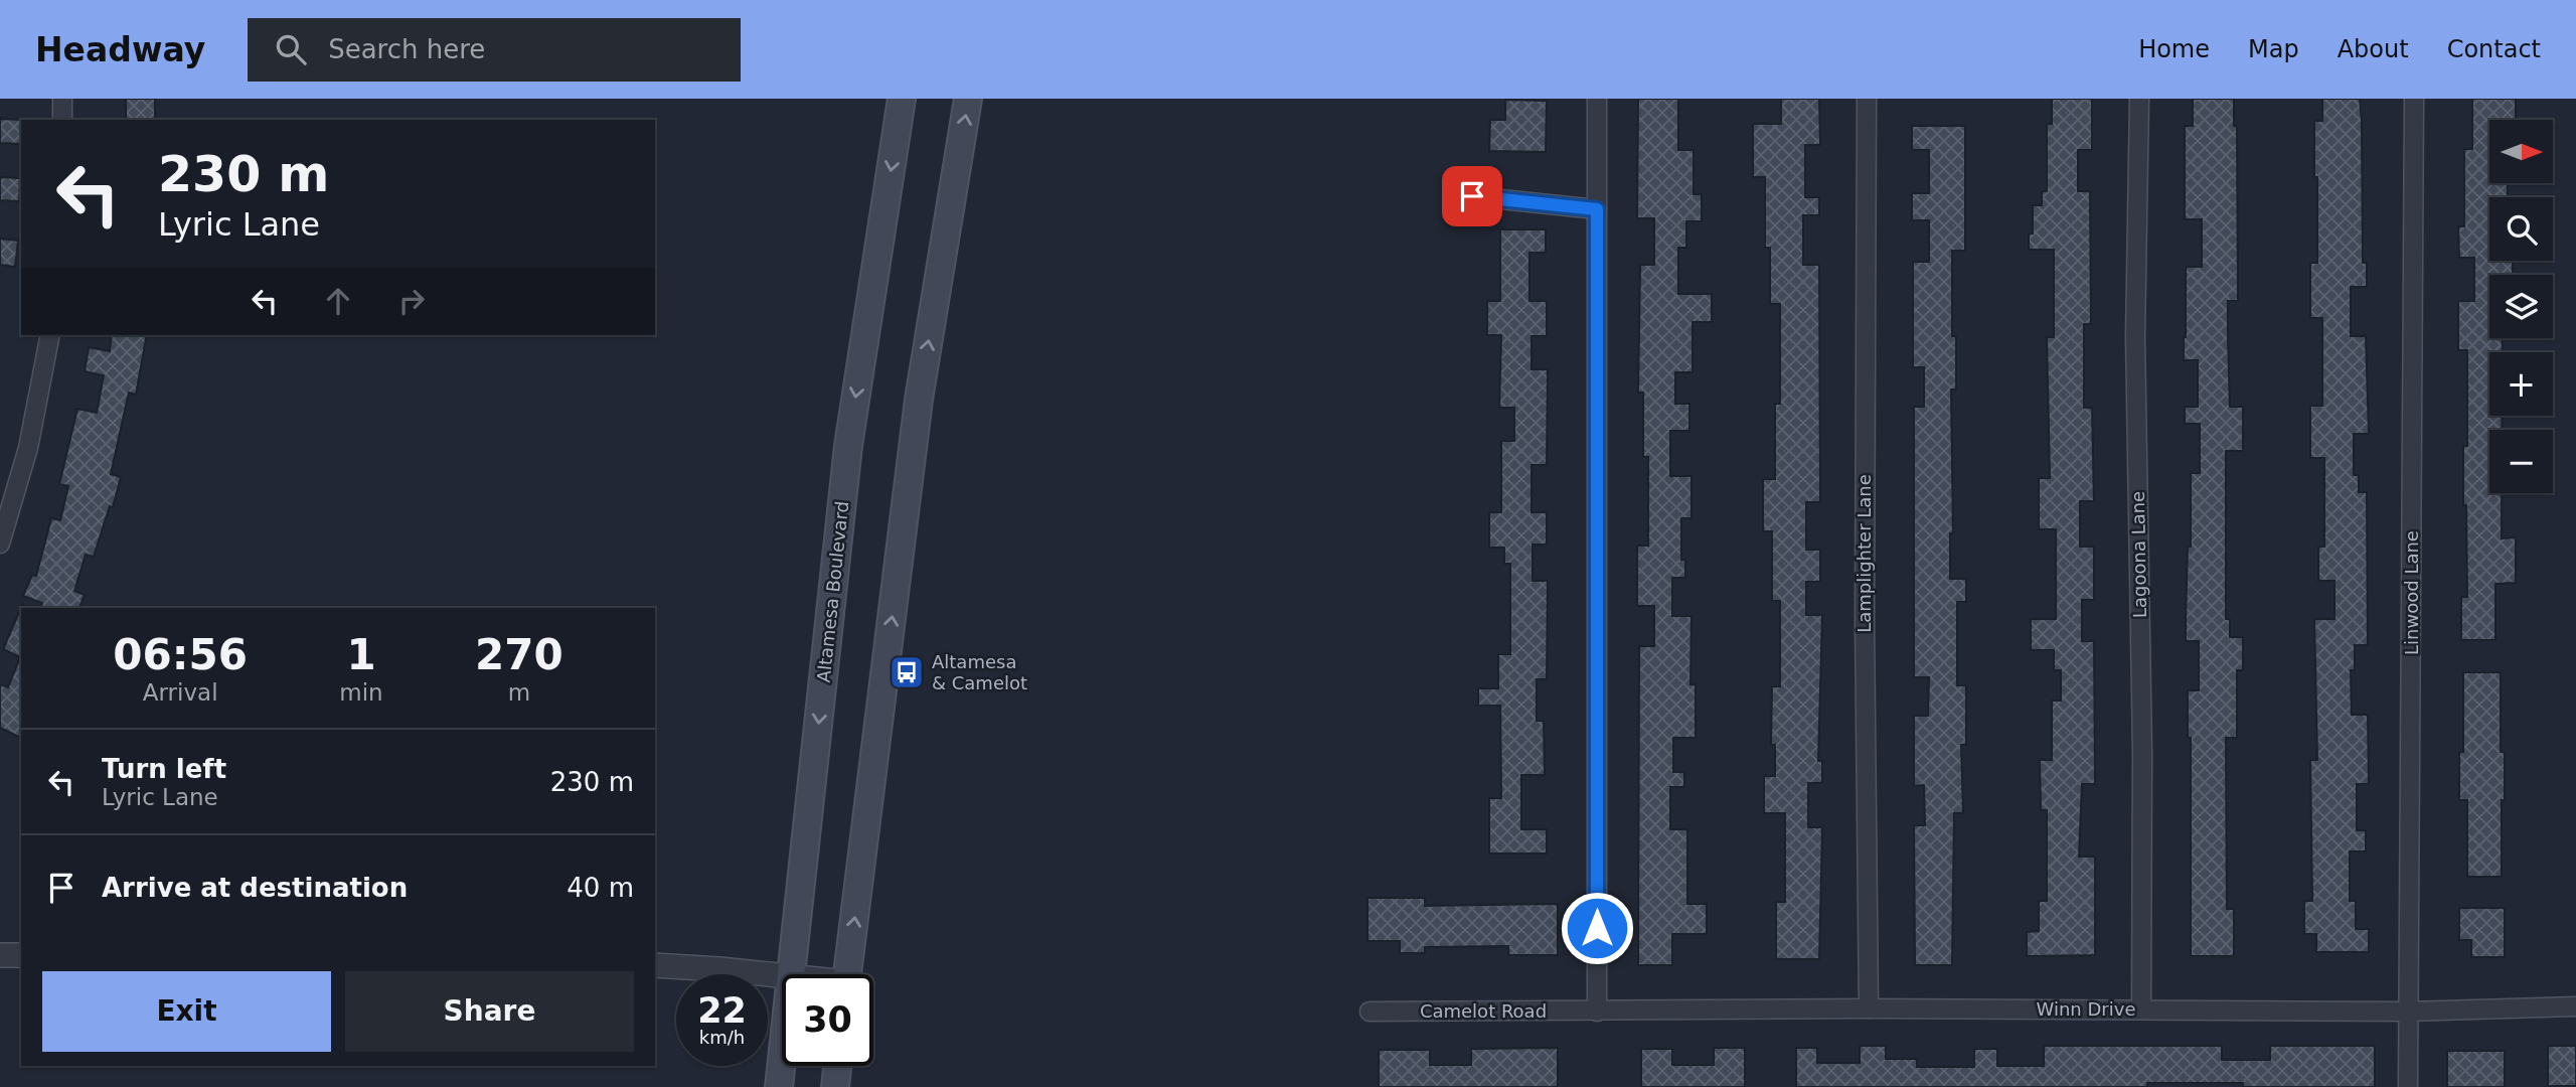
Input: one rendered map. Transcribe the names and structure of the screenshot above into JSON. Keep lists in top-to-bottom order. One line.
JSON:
{"streets":{"main road":["Altamesa Boulevard"],"street":["Lamplighter Lane","Lagoona Lane","Linwood Lane","Winn Drive","Camelot Road"]},"crossings":[["Lamplighter Lane","Winn Drive"],["Lagoona Lane","Winn Drive"],["Linwood Lane","Winn Drive"],["Winn Drive","Camelot Road"]],"places":{"bus stop":["Altamesa & Camelot"]},"north":"right","page":{"header":"Headway","search":"Search here","nav":["Home","Map","About","Contact"],"map_buttons":["+","−"],"turn":["230 m","Lyric Lane"],"eta":["06:56","Arrival","1","min","270","m"],"list":[{"name":"Turn left","note":"Lyric Lane","value":"230 m"},{"name":"Arrive at destination","value":"40 m"}],"buttons":["Exit","Share"],"speed":"22 km/h","limit":"30"}}
